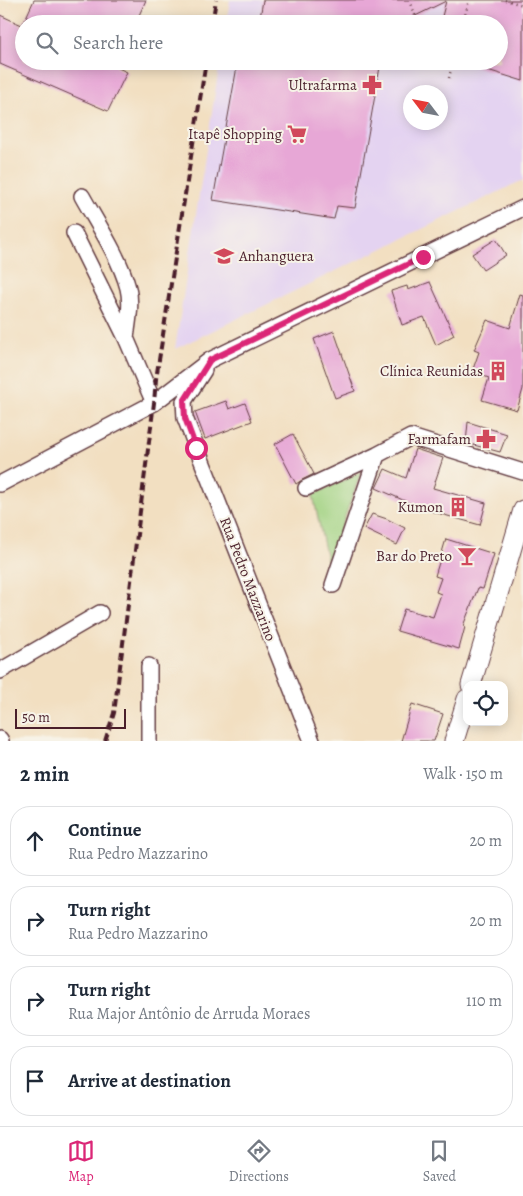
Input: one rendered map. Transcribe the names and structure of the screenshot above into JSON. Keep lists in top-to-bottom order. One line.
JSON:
{"streets":{"street":["Rua Pedro Mazzarino"]},"places":{"pharmacy":["Ultrafarma","Farmafam"],"supermarket":["Itapê Shopping"],"school or university":["Anhanguera"],"building":["Clínica Reunidas","Kumon"],"bar":["Bar do Preto"]},"scale_bar":"50 m","north":"top left","page":{"search":"Search here","scale":"50 m","heading":["2 min","Walk · 150 m"],"list":[["Continue","Rua Pedro Mazzarino","20 m"],["Turn right","Rua Pedro Mazzarino","20 m"],["Turn right","Rua Major Antônio de Arruda Moraes","110 m"],"Arrive at destination"],"nav":["Map","Directions","Saved"]}}
